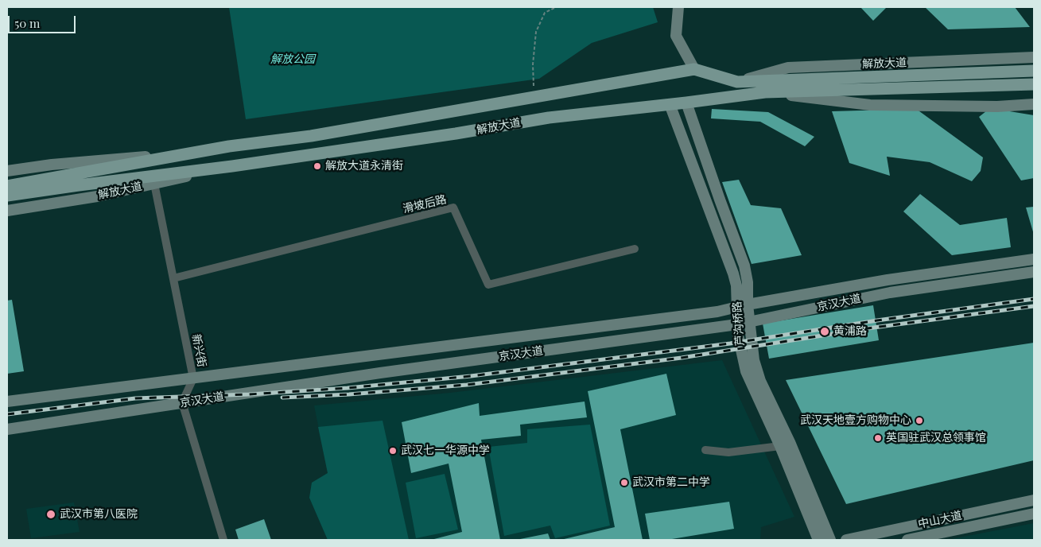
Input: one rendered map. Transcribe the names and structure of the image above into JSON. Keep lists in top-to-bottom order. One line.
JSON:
{"streets":{"main road":["解放大道","京汉大道","芦沟桥路","中山大道"],"street":["滑坡后路","新兴街"]},"crossings":[["解放大道","芦沟桥路"],["解放大道","新兴街"],["滑坡后路","新兴街"],["京汉大道","芦沟桥路"],["京汉大道","新兴街"]],"parks":["解放公园"],"places":["解放大道永清街","黄浦路","武汉天地壹方购物中心","英国驻武汉总领事馆","武汉七一华源中学","武汉市第二中学","武汉市第八医院"],"scale_bar":"50 m"}
